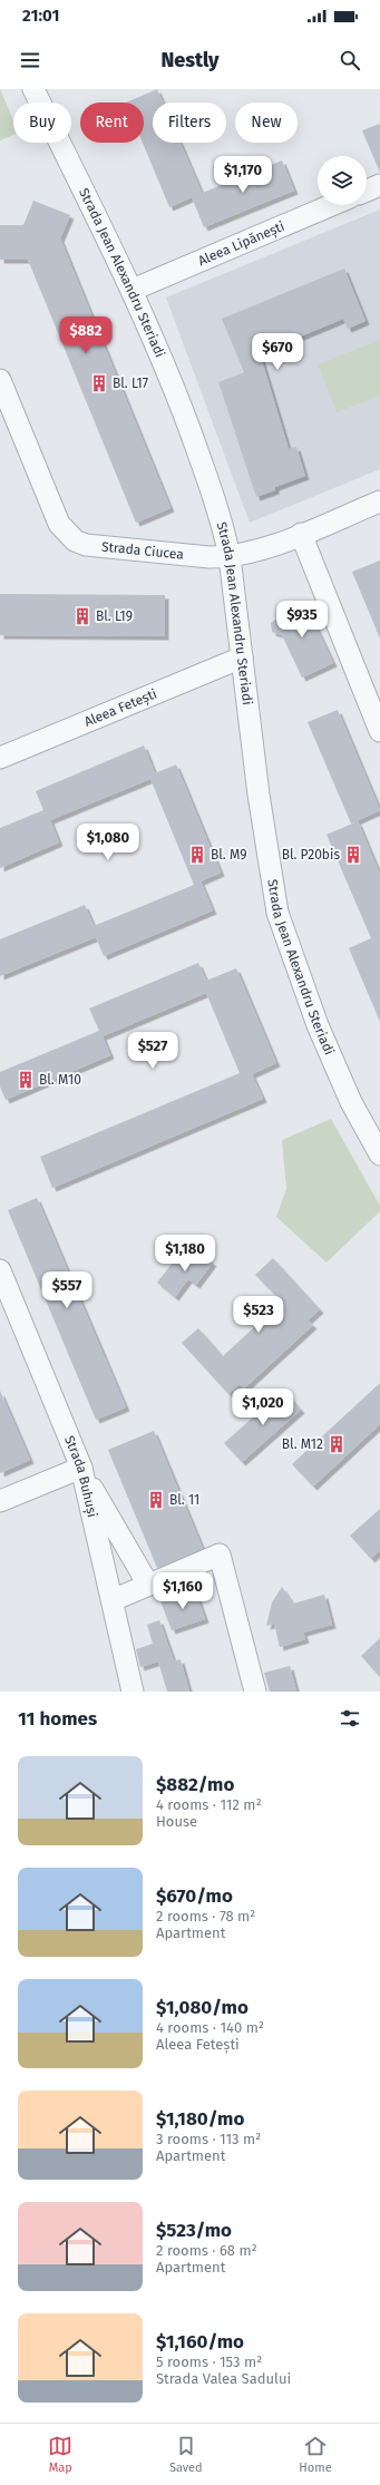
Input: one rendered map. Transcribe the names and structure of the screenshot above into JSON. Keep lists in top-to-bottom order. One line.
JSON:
{"streets":{"street":["Aleea Lipănești","Strada Jean Alexandru Steriadi","Strada Ciucea","Aleea Fetești","Strada Buhuși"]},"crossings":[["Aleea Lipănești","Strada Jean Alexandru Steriadi"],["Strada Jean Alexandru Steriadi","Strada Ciucea"],["Strada Jean Alexandru Steriadi","Aleea Fetești"]],"places":{"building":["Bl. L17","Bl. L19","Bl. M9","Bl. P20bis","Bl. M10","Bl. M12","Bl. 11"]},"page":{"status":"21:01","header":"Nestly","chip":["Buy","Rent","Filters","New"],"price":["$1,170","$882","$670","$935","$1,080","$527","$1,180","$557","$523","$1,020","$1,160"],"heading":"11 homes","list":[{"name":"$882/mo","note":"4 rooms · 112 m² · House"},{"name":"$670/mo","note":"2 rooms · 78 m² · Apartment"},{"name":"$1,080/mo","note":"4 rooms · 140 m² · Aleea Fetești"},{"name":"$1,180/mo","note":"3 rooms · 113 m² · Apartment"},{"name":"$523/mo","note":"2 rooms · 68 m² · Apartment"},{"name":"$1,160/mo","note":"5 rooms · 153 m² · Strada Valea Sadului"}],"tabs":["Map","Saved","Home"]}}
